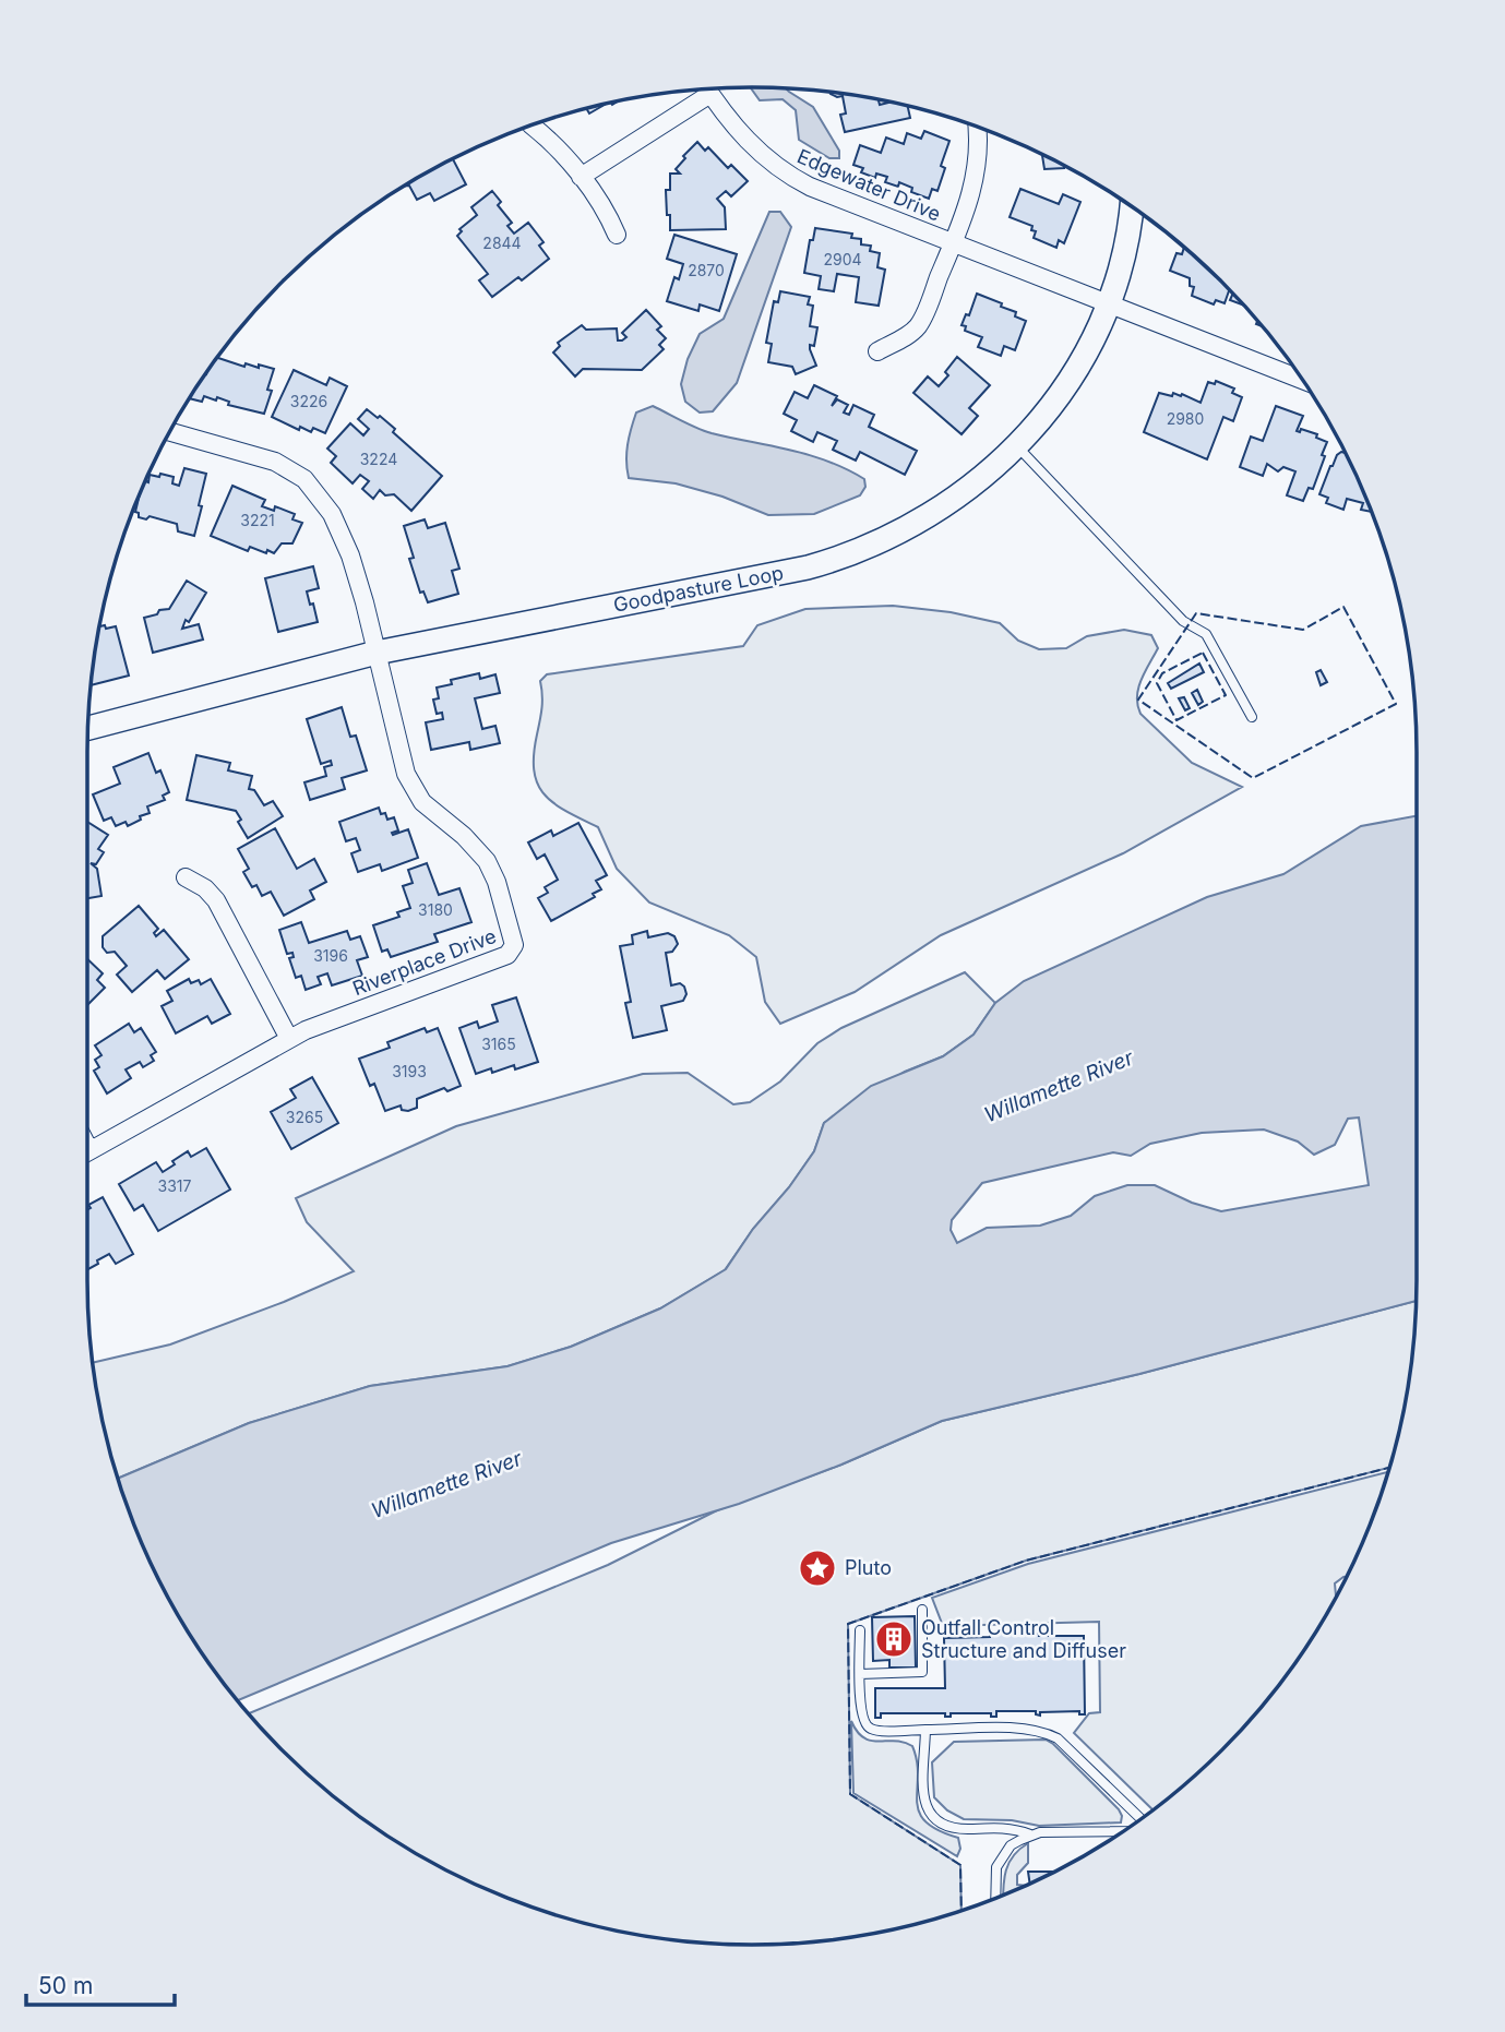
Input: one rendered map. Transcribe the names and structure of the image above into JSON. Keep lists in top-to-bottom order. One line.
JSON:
{"streets":{"street":["Edgewater Drive","Goodpasture Loop","Riverplace Drive"]},"crossings":[["Edgewater Drive","Goodpasture Loop"],["Goodpasture Loop","Riverplace Drive"]],"water":["Willamette River"],"places":{"place":["Pluto"],"building":["Outfall Control Structure and Diffuser"]},"house_numbers":["2844","2904","2870","3226","2980","3224","3221","3180","3196","3165","3193","3265","3317"],"scale_bar":"50 m"}
